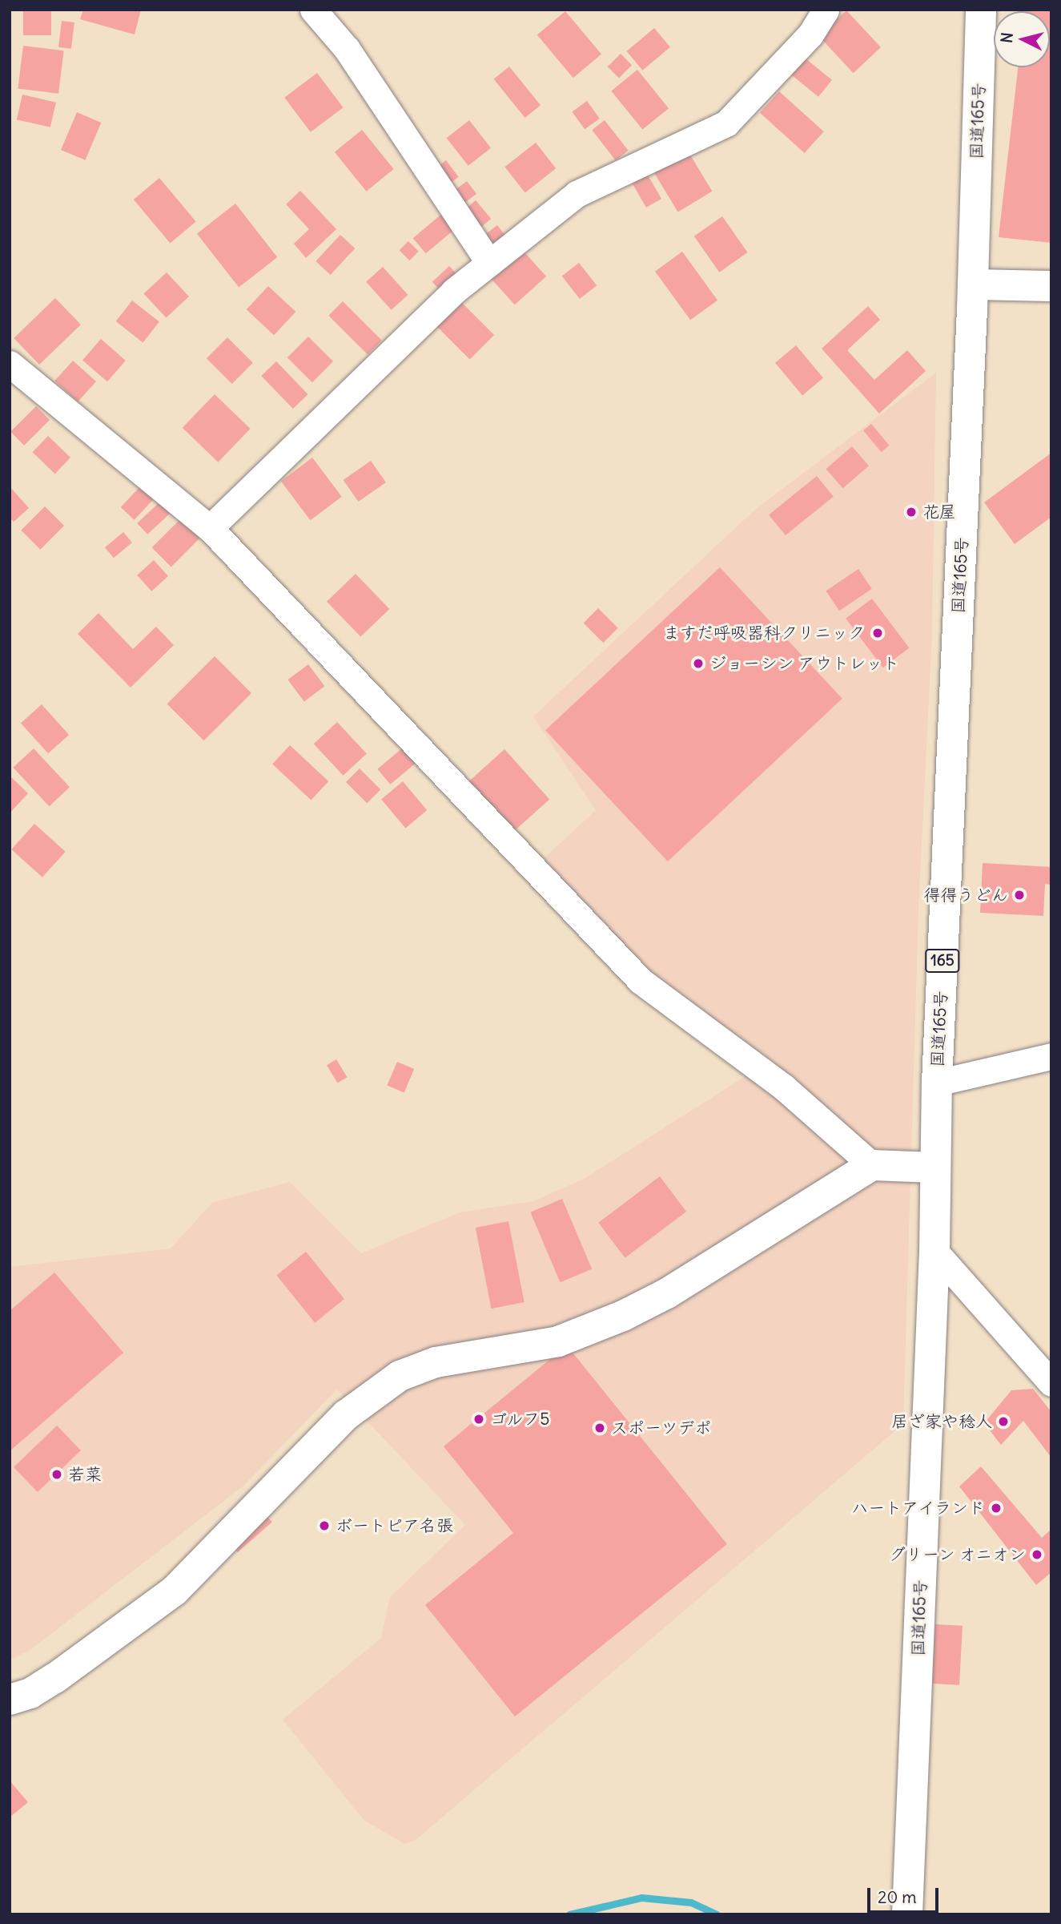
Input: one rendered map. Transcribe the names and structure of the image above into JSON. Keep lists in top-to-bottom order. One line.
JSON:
{"streets":{"main road":["国道165号","165"]},"places":["花屋","ますだ呼吸器科クリニック","ジョーシン アウトレット","得得うどん","ゴルフ5","居ざ家や稔人","スポーツデポ","若菜","ハートアイランド","ボートピア名張","グリーン オニオン"],"scale_bar":"20 m","north":"left"}
